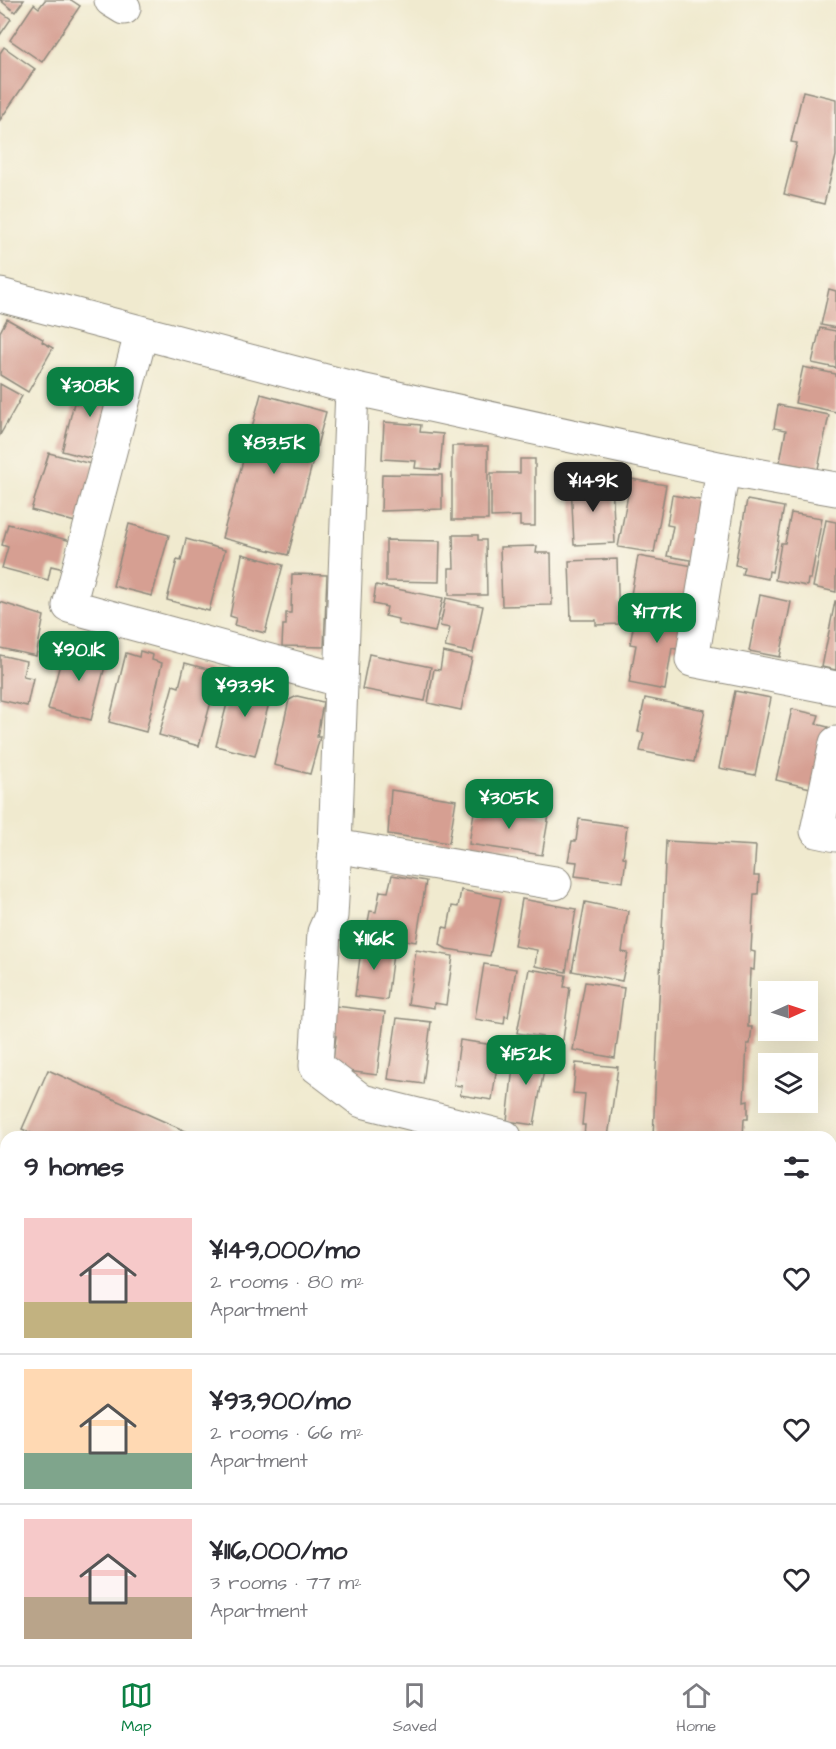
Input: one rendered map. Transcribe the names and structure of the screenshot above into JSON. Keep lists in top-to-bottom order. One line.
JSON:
{"north":"right","page":{"price":["¥308K","¥83.5K","¥149K","¥177K","¥90.1K","¥93.9K","¥305K","¥116K","¥152K"],"heading":"9 homes","list":[{"name":"¥149,000/mo","note":"2 rooms · 80 m² · Apartment"},{"name":"¥93,900/mo","note":"2 rooms · 66 m² · Apartment"},{"name":"¥116,000/mo","note":"3 rooms · 77 m² · Apartment"}],"tabs":["Map","Saved","Home"]}}
